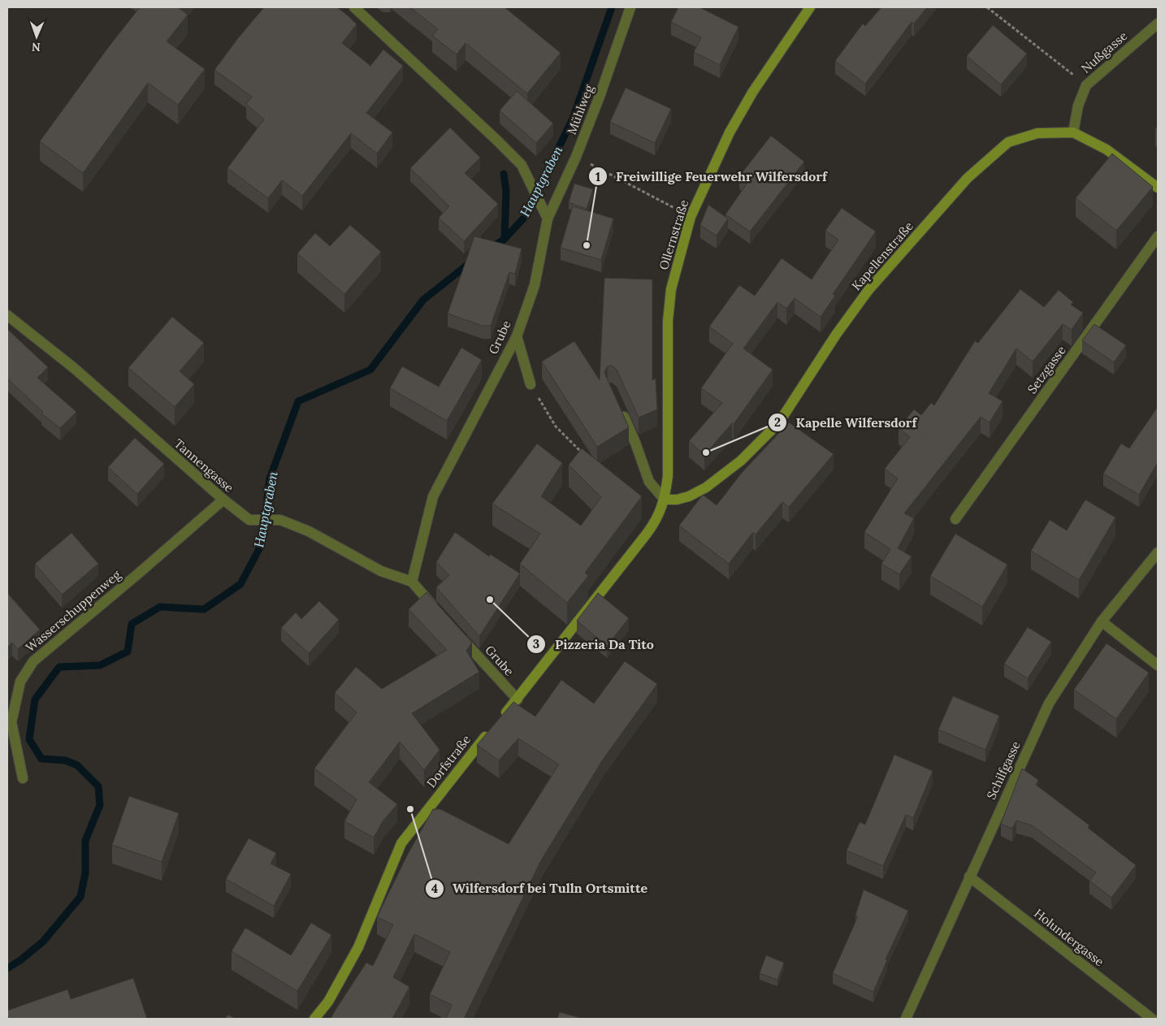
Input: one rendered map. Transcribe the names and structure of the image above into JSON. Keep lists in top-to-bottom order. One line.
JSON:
{"streets":{"street":["Nußgasse","Mühlweg","Ollernstraße","Kapellenstraße","Grube","Setzgasse","Tannengasse","Wasserschuppenweg","Dorfstraße","Schilfgasse","Holundergasse"]},"crossings":[["Nußgasse","Kapellenstraße"],["Mühlweg","Grube"],["Ollernstraße","Kapellenstraße"],["Ollernstraße","Dorfstraße"],["Kapellenstraße","Dorfstraße"],["Grube","Tannengasse"],["Grube","Dorfstraße"],["Tannengasse","Wasserschuppenweg"],["Schilfgasse","Holundergasse"]],"water":["Hauptgraben"],"places":["Freiwillige Feuerwehr Wilfersdorf","Kapelle Wilfersdorf","Pizzeria Da Tito","Wilfersdorf bei Tulln Ortsmitte"],"north":"bottom"}
